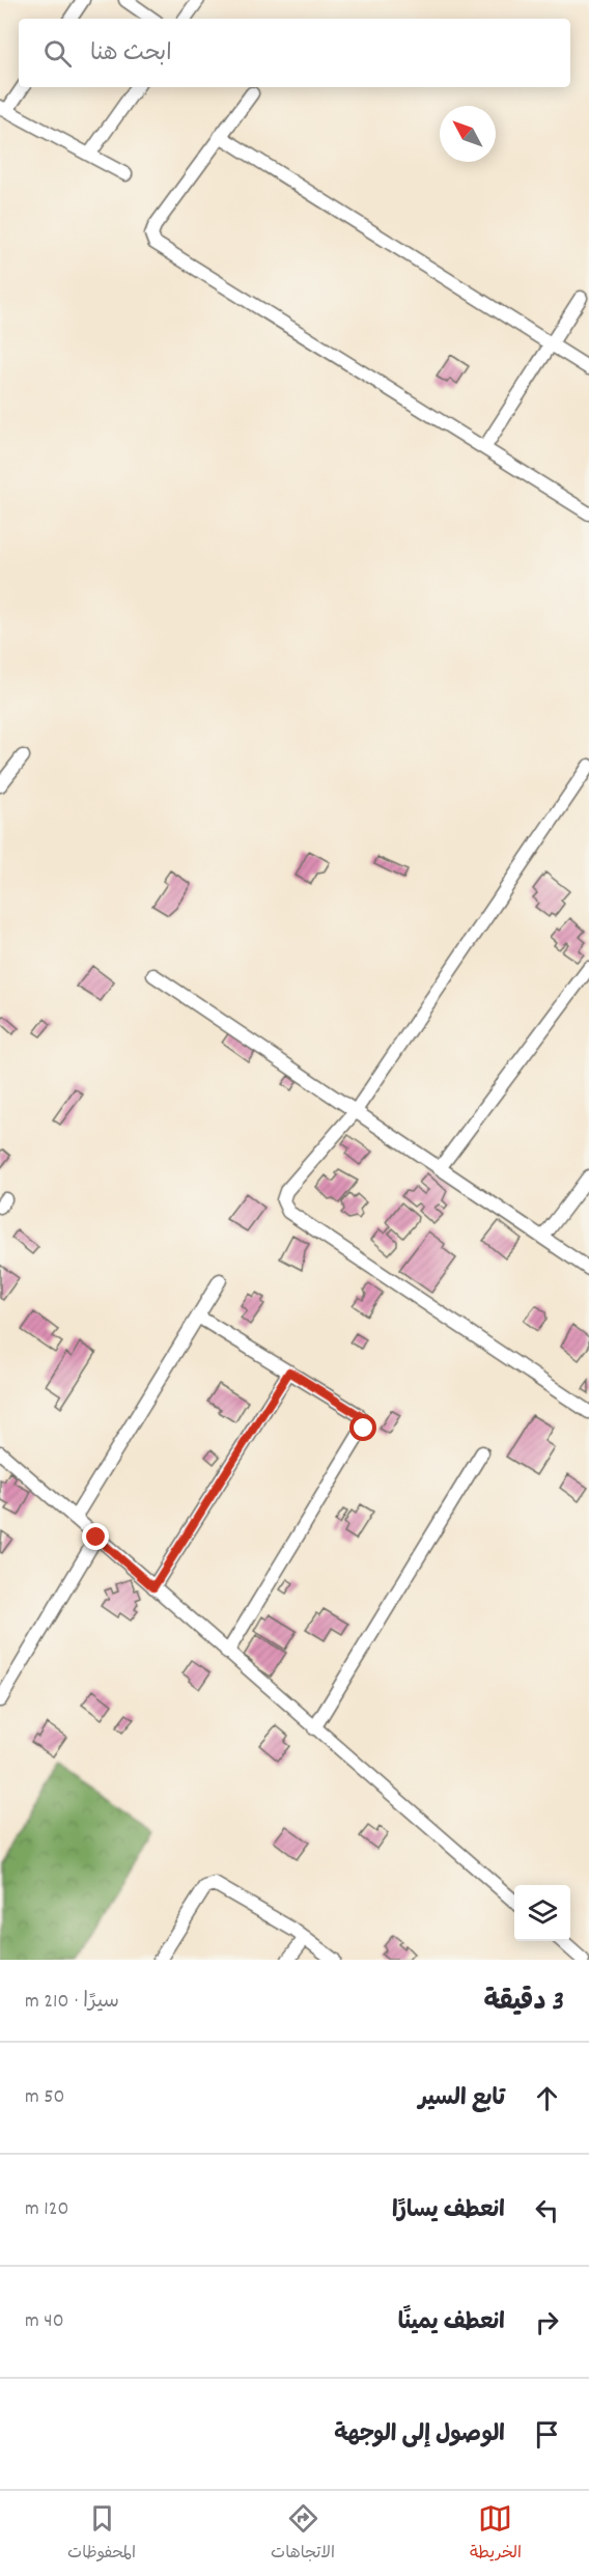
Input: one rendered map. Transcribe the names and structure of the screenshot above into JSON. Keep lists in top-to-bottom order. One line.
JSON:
{"north":"top left","page":{"search":"ابحث هنا","heading":["3 دقيقة","سيرًا · 210 m"],"list":[["تابع السير","50 m"],["انعطف يسارًا","120 m"],["انعطف يمينًا","40 m"],"الوصول إلى الوجهة"],"nav":["الخريطة","الاتجاهات","المحفوظات"]}}
